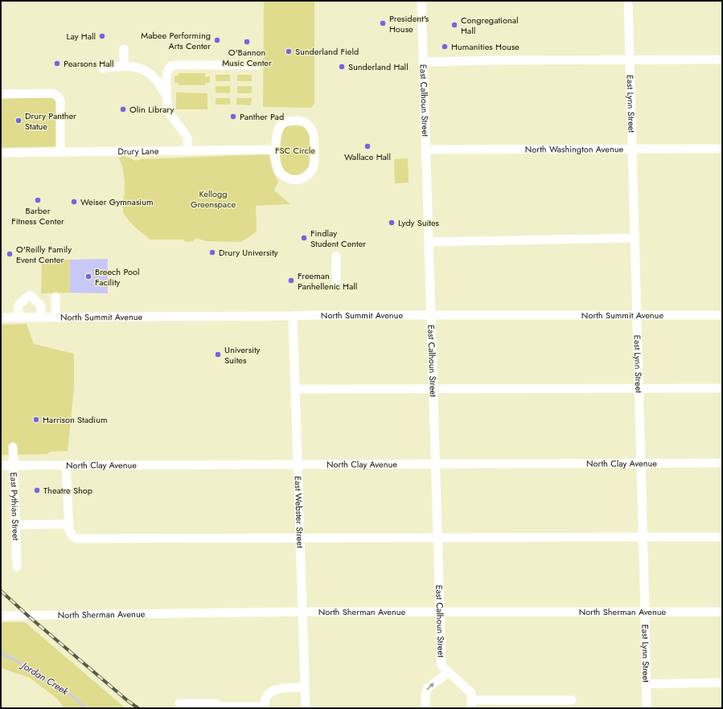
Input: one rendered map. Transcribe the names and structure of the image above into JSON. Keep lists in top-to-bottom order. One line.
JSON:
{"streets":{"street":["East Calhoun Street","East Lynn Street","North Washington Avenue","Drury Lane","North Summit Avenue","North Clay Avenue","East Pythian Street","East Webster Street","North Sherman Avenue"]},"crossings":[["East Calhoun Street","North Washington Avenue"],["East Calhoun Street","North Summit Avenue"],["East Calhoun Street","North Clay Avenue"],["East Calhoun Street","North Sherman Avenue"],["East Lynn Street","North Washington Avenue"],["East Lynn Street","North Summit Avenue"],["East Lynn Street","North Clay Avenue"],["East Lynn Street","North Sherman Avenue"],["North Summit Avenue","East Webster Street"],["North Clay Avenue","East Pythian Street"],["North Clay Avenue","East Webster Street"],["East Webster Street","North Sherman Avenue"]],"water":["Jordan Creek"],"parks":["FSC Circle","Kellogg Greenspace"],"places":["President's House","Congregational Hall","Lay Hall","Mabee Performing Arts Center","O'Bannon Music Center","Humanities House","Sunderland Field","Pearsons Hall","Sunderland Hall","Olin Library","Panther Pad","Drury Panther Statue","Wallace Hall","Barber Fitness Center","Weiser Gymnasium","Lydy Suites","Findlay Student Center","Drury University","O'Reilly Family Event Center","Breech Pool Facility","Freeman Panhellenic Hall","University Suites","Harrison Stadium","Theatre Shop"]}
